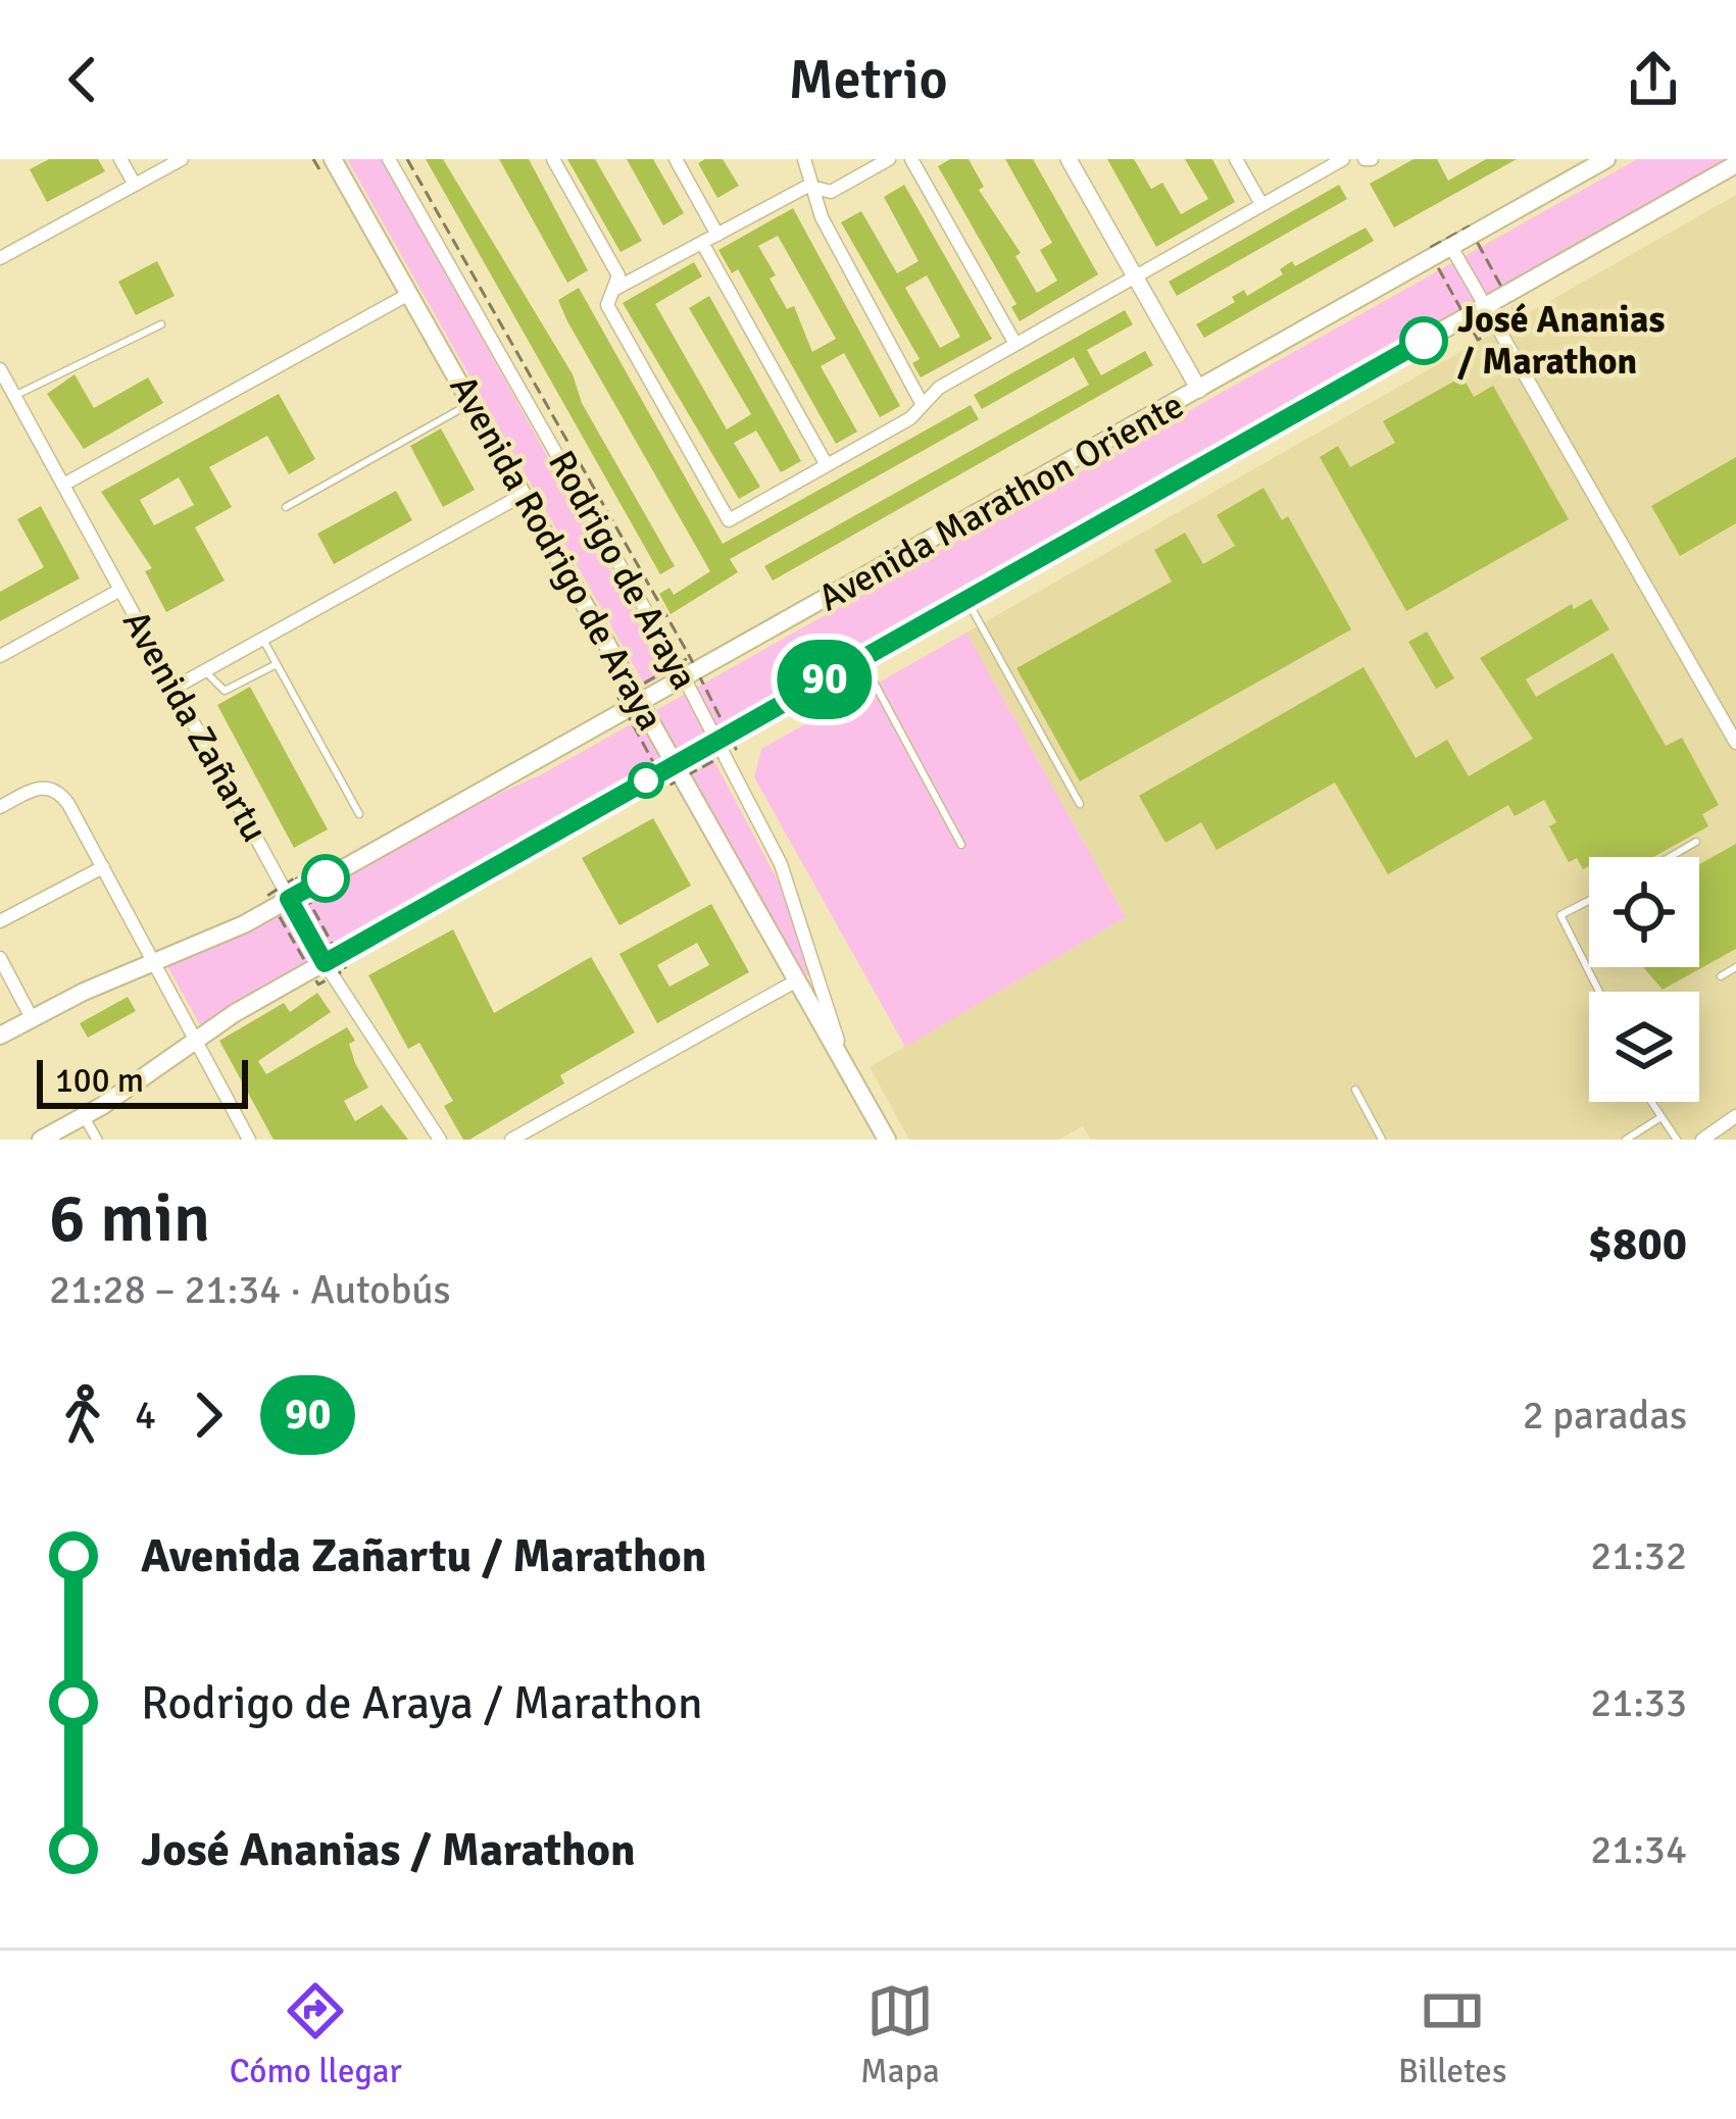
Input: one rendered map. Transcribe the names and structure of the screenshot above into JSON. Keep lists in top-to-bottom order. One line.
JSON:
{"streets":{"main road":["Avenida Marathon Oriente","Avenida Rodrigo de Araya"],"street":["Rodrigo de Araya","Avenida Zañartu"]},"crossings":[["Avenida Marathon Oriente","Avenida Rodrigo de Araya"],["Avenida Marathon Oriente","Rodrigo de Araya"],["Avenida Marathon Oriente","Avenida Zañartu"],["Avenida Rodrigo de Araya","Rodrigo de Araya"]],"places":["José Ananias / Marathon"],"lines":["bus line 90"],"scale_bar":"100 m","page":{"header":"Metrio","on_map":"90","scale":"100 m","heading":["6 min","21:28 – 21:34 · Autobús","$800"],"legs":["4","90","2 paradas"],"list":[{"name":"Avenida Zañartu / Marathon","value":"21:32"},{"name":"Rodrigo de Araya / Marathon","value":"21:33"},{"name":"José Ananias / Marathon","value":"21:34"}],"tabs":["Cómo llegar","Mapa","Billetes"]}}
